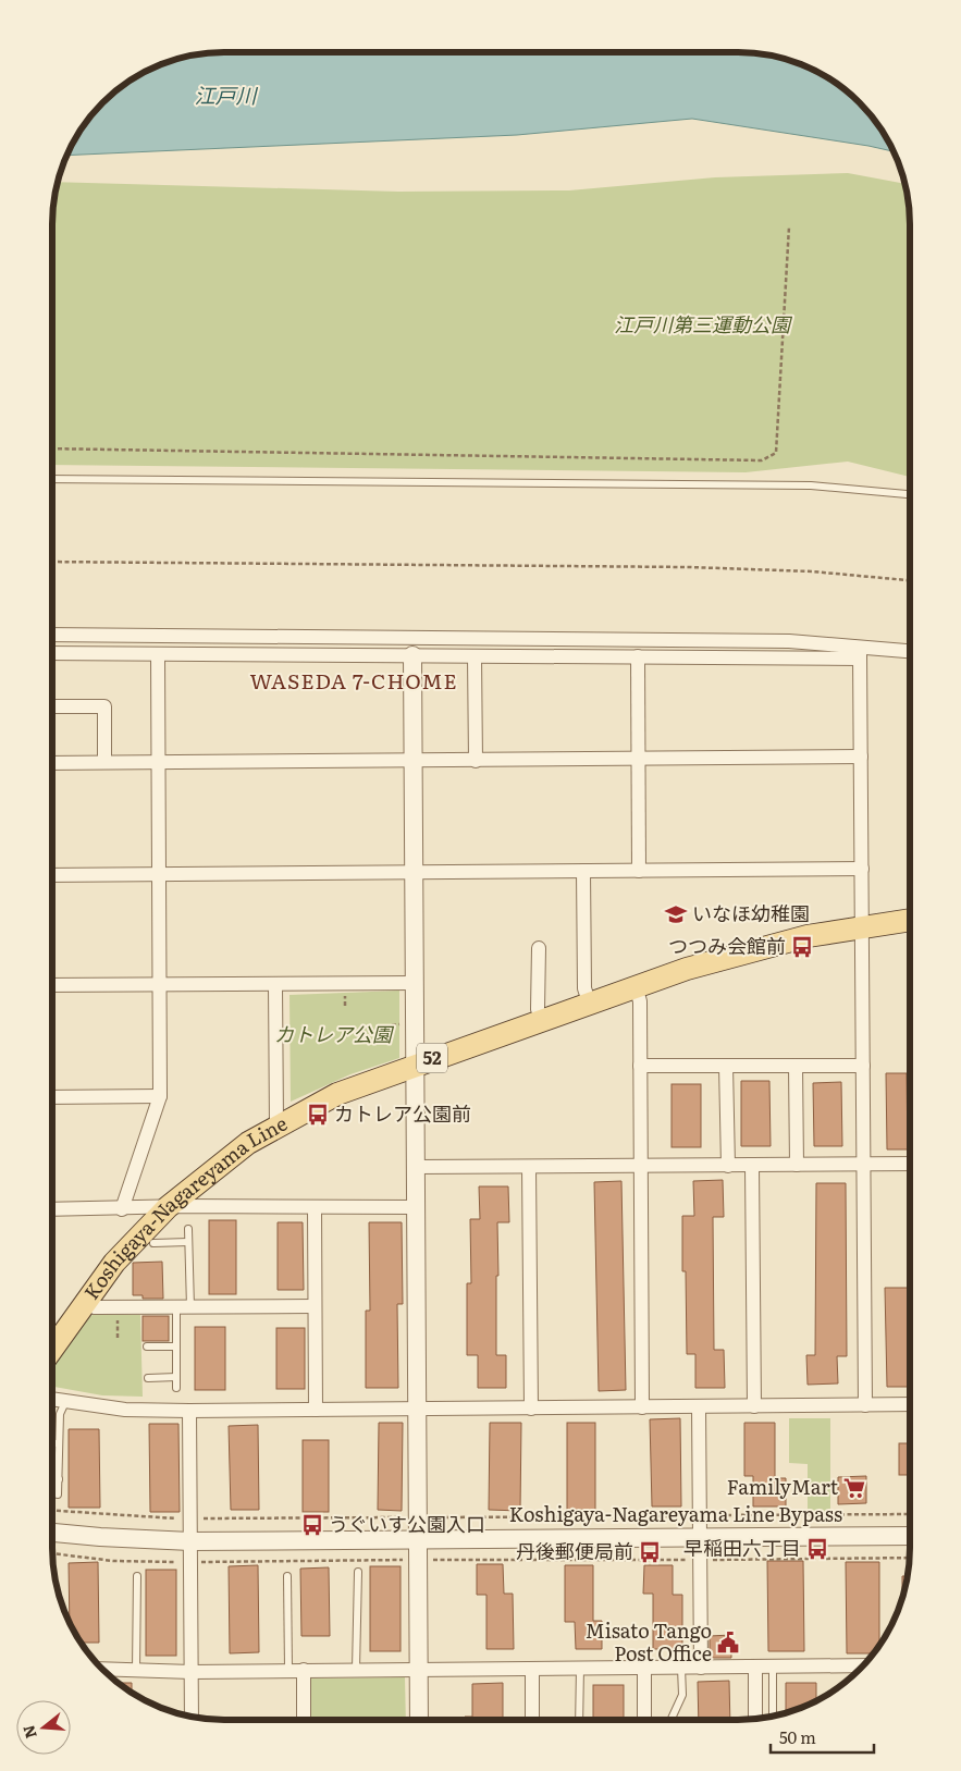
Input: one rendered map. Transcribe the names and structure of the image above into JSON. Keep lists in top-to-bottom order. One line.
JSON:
{"streets":{"main road":["52","Koshigaya-Nagareyama Line"],"street":["Koshigaya-Nagareyama Line Bypass"]},"districts":["WASEDA 7-CHOME"],"water":["江戸川"],"parks":["江戸川第三運動公園","カトレア公園"],"places":{"school or university":["いなほ幼稚園"],"bus stop":["つつみ会館前","カトレア公園前","うぐいす公園入口","早稲田六丁目","丹後郵便局前"],"supermarket":["FamilyMart"],"public building":["Misato Tango Post Office"]},"scale_bar":"50 m","north":"left"}
